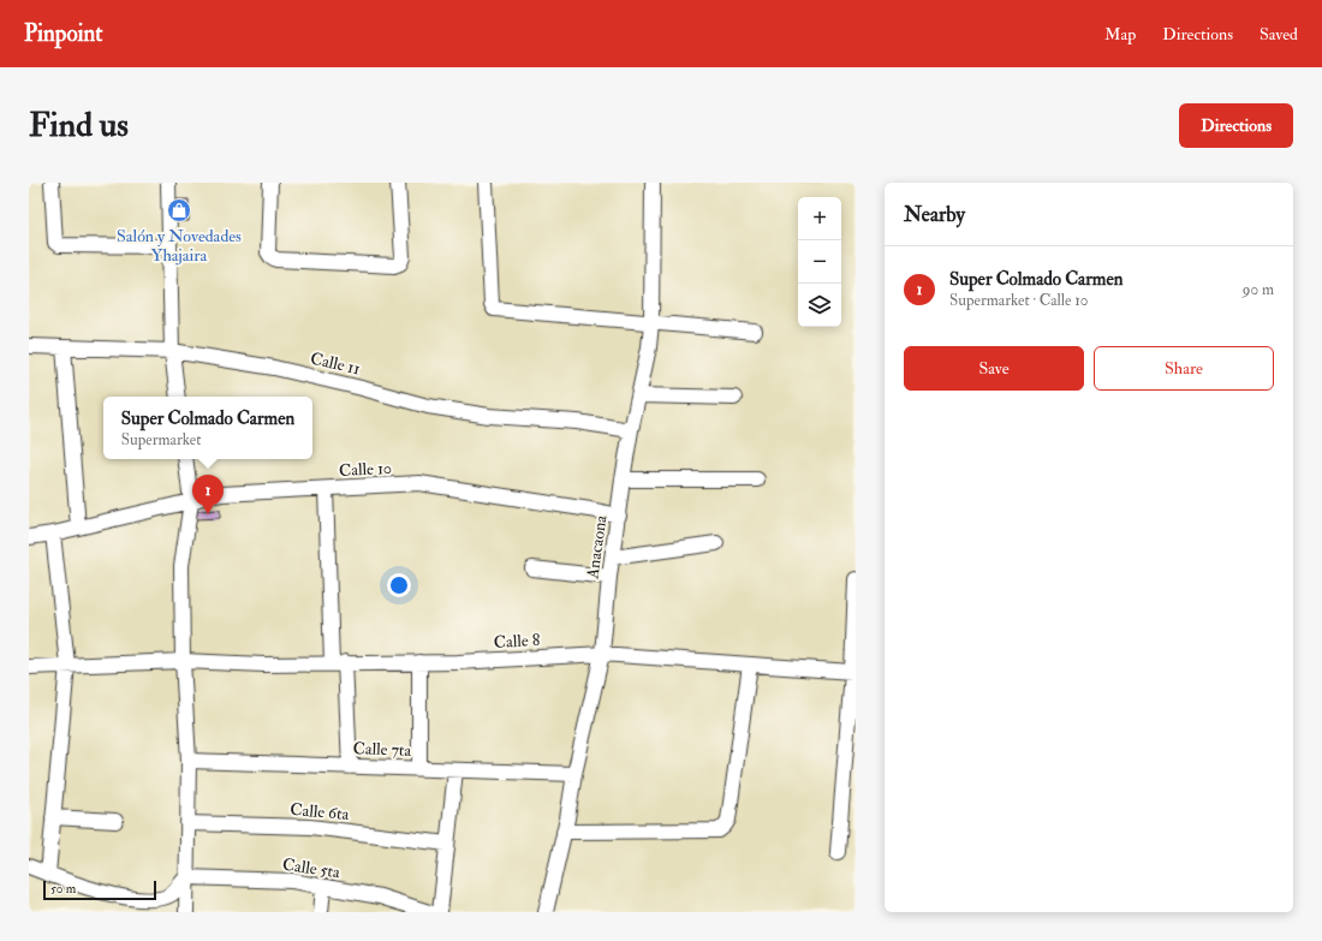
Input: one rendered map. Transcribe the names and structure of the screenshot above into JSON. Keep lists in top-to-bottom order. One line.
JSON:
{"streets":{"street":["Calle 11","Calle 10","Anacaona","Calle 8","Calle 7ta","Calle 6ta","Calle 5ta"]},"crossings":[["Calle 11","Anacaona"],["Calle 10","Anacaona"],["Anacaona","Calle 8"],["Anacaona","Calle 7ta"]],"places":{"shop":["Salón y Novedades Yhajaira"]},"scale_bar":"50 m","page":{"header":"Pinpoint","nav":["Map","Directions","Saved"],"buttons":["Directions",["Save","Share"]],"title":"Find us","heading":"Nearby","map_buttons":["+","−"],"list":[{"mark":"1","name":"Super Colmado Carmen","note":"Supermarket · Calle 10","value":"90 m"}],"popup":["Super Colmado Carmen","Supermarket"],"pins":"1","scale":"50 m"}}
